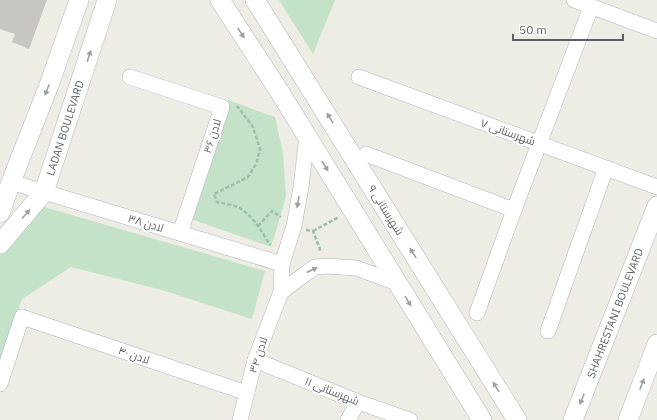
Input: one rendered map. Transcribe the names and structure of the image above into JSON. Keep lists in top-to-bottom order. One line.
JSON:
{"streets":{"street":["LADAN BOULEVARD","شهرستانی ۷","لادن ۳۶","شهرستانی ۹","لادن ۳۸","SHAHRESTANI BOULEVARD","لادن ۴۰","لادن ۳۴","شهرستانی ۱۱"]},"crossings":[["LADAN BOULEVARD","لادن ۳۸"],["لادن ۳۶","لادن ۳۸"],["لادن ۴۰","لادن ۳۴"],["لادن ۳۴","شهرستانی ۱۱"]],"scale_bar":"50 m"}
